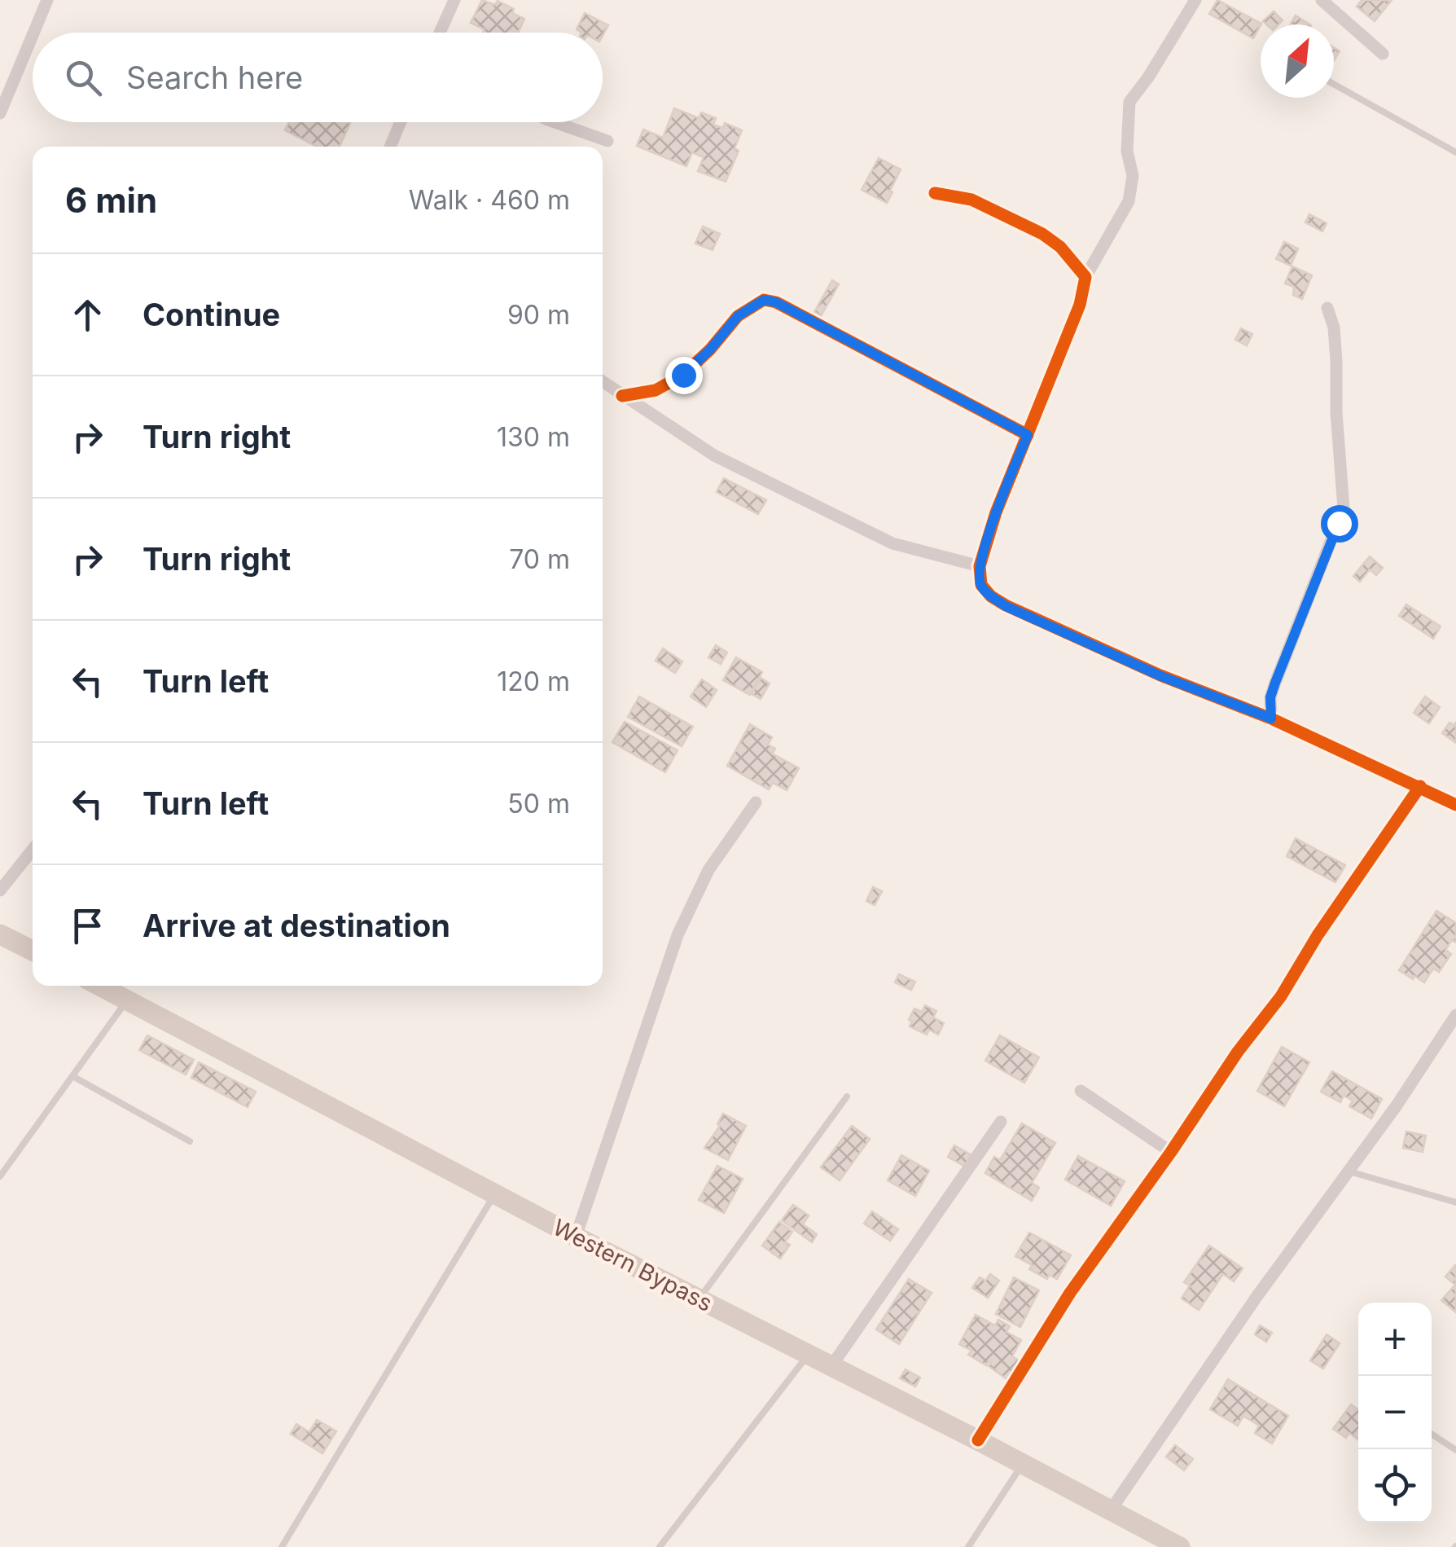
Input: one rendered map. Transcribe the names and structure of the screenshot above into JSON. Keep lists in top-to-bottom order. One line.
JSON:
{"streets":{"main road":["Western Bypass"]},"north":"top right","page":{"search":"Search here","heading":["6 min","Walk · 460 m"],"list":[["Continue","90 m"],["Turn right","130 m"],["Turn right","70 m"],["Turn left","120 m"],["Turn left","50 m"],"Arrive at destination"],"map_buttons":["+","−"]}}
